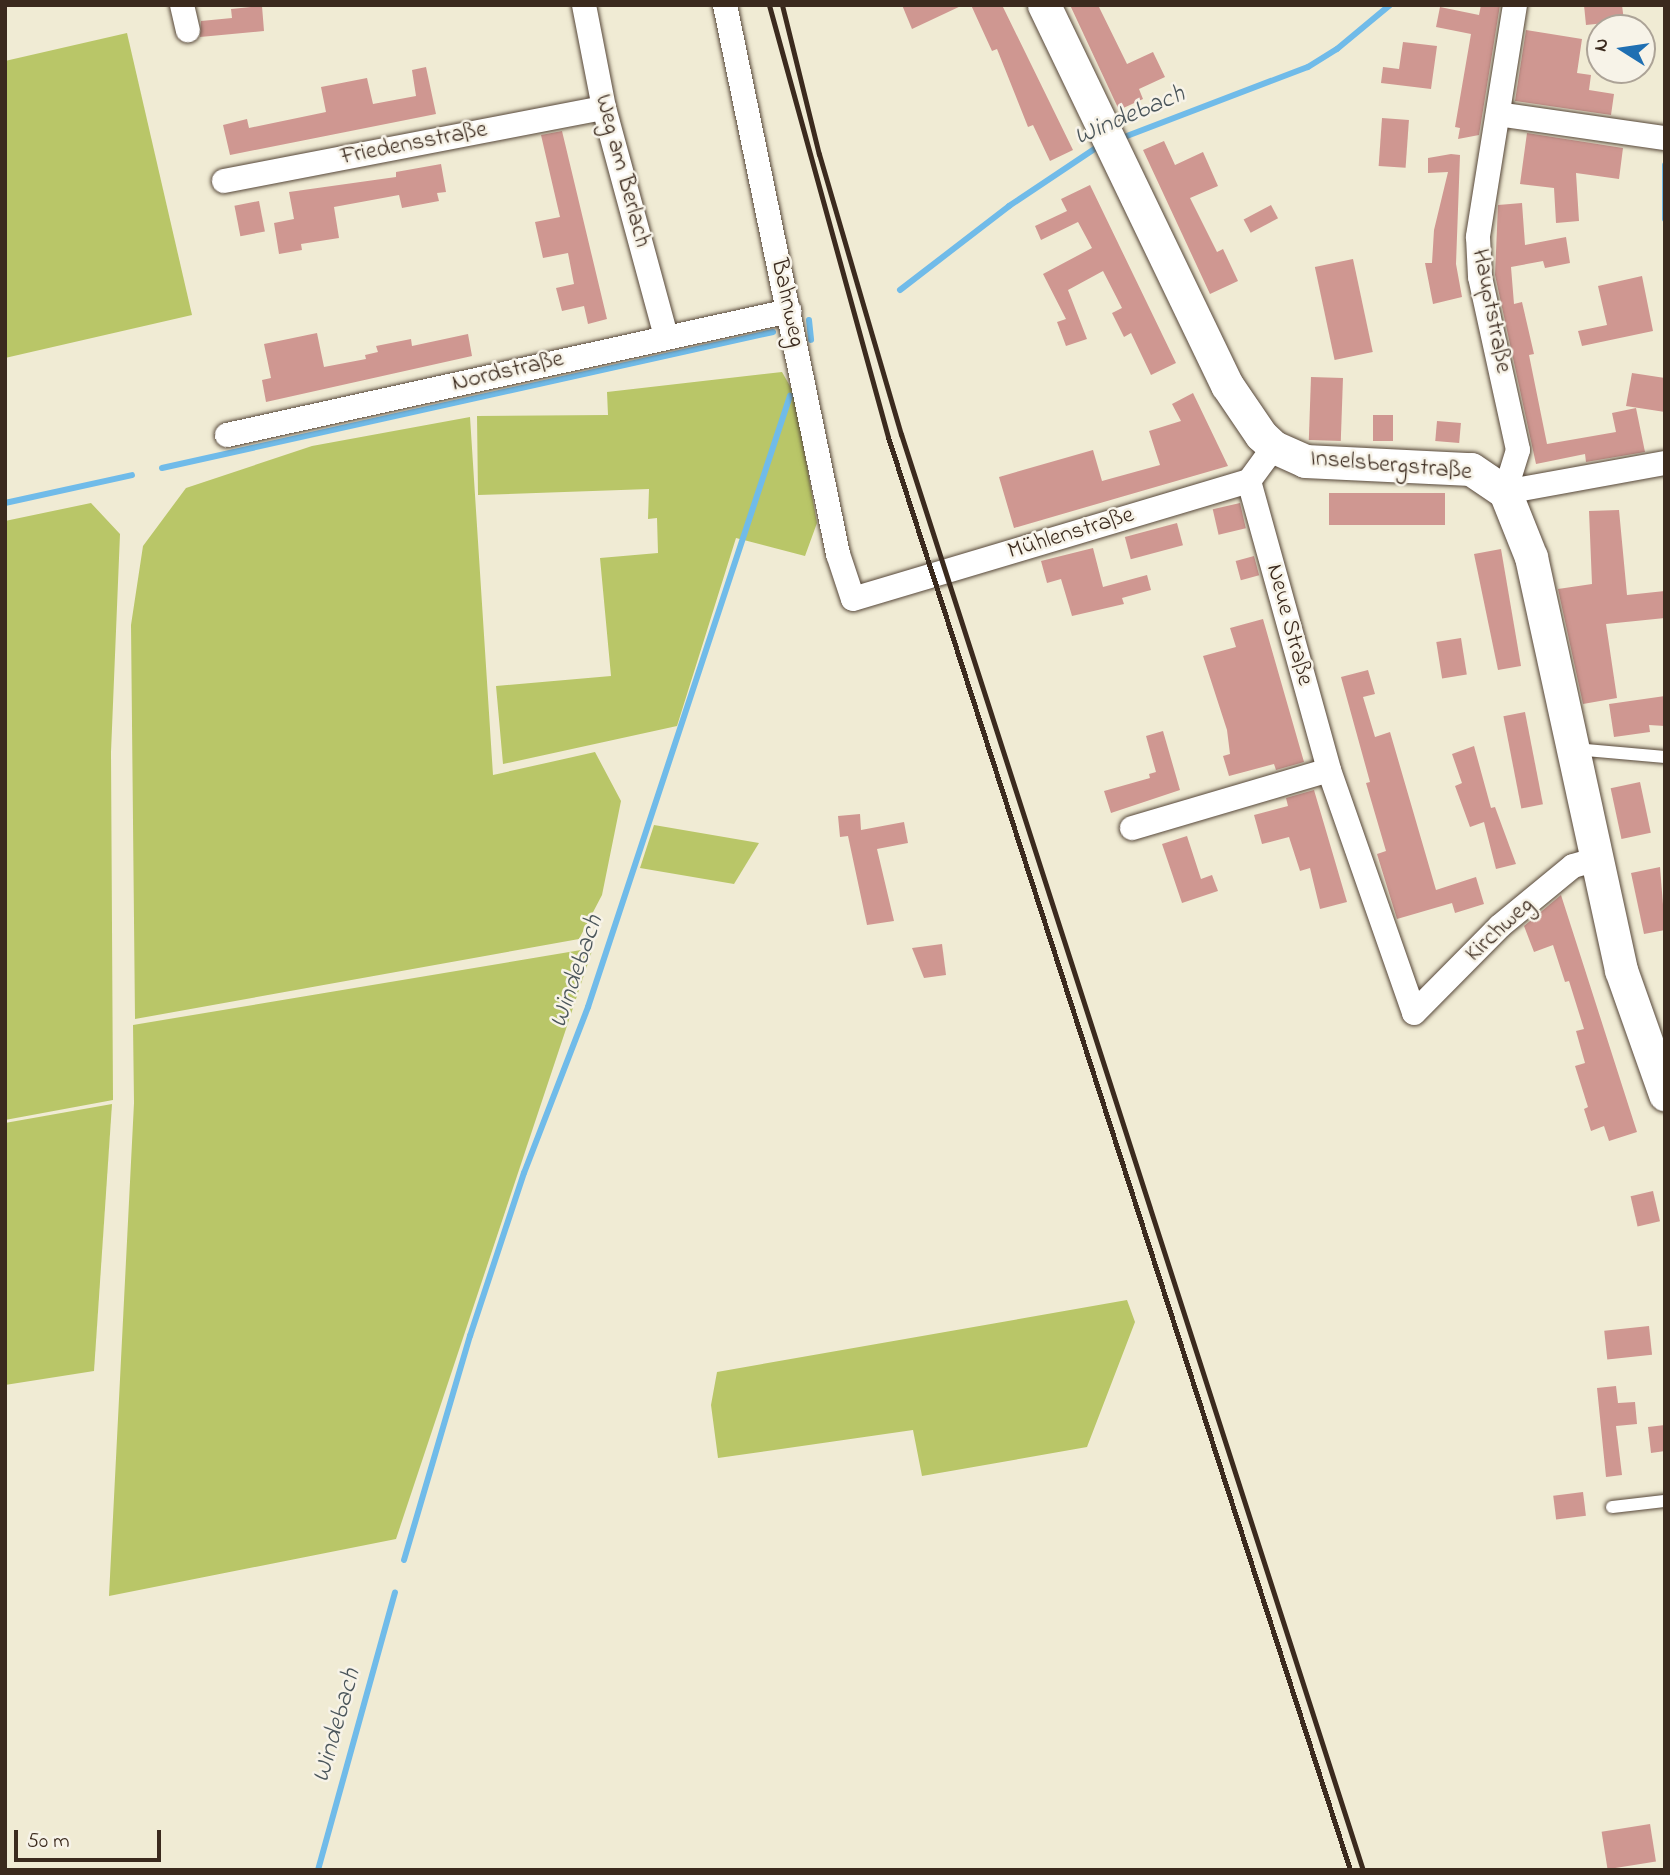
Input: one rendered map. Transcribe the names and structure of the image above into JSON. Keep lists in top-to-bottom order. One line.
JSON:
{"streets":{"street":["Friedensstraße","Weg am Berlach","Bahnweg","Hauptstraße","Nordstraße","Inselsbergstraße","Mühlenstraße","Neue Straße","Kirchweg"]},"crossings":[["Friedensstraße","Weg am Berlach"],["Weg am Berlach","Nordstraße"],["Bahnweg","Nordstraße"],["Bahnweg","Mühlenstraße"],["Hauptstraße","Inselsbergstraße"],["Inselsbergstraße","Kirchweg"],["Mühlenstraße","Neue Straße"],["Neue Straße","Kirchweg"]],"water":["Windebach"],"scale_bar":"50 m","north":"left"}
